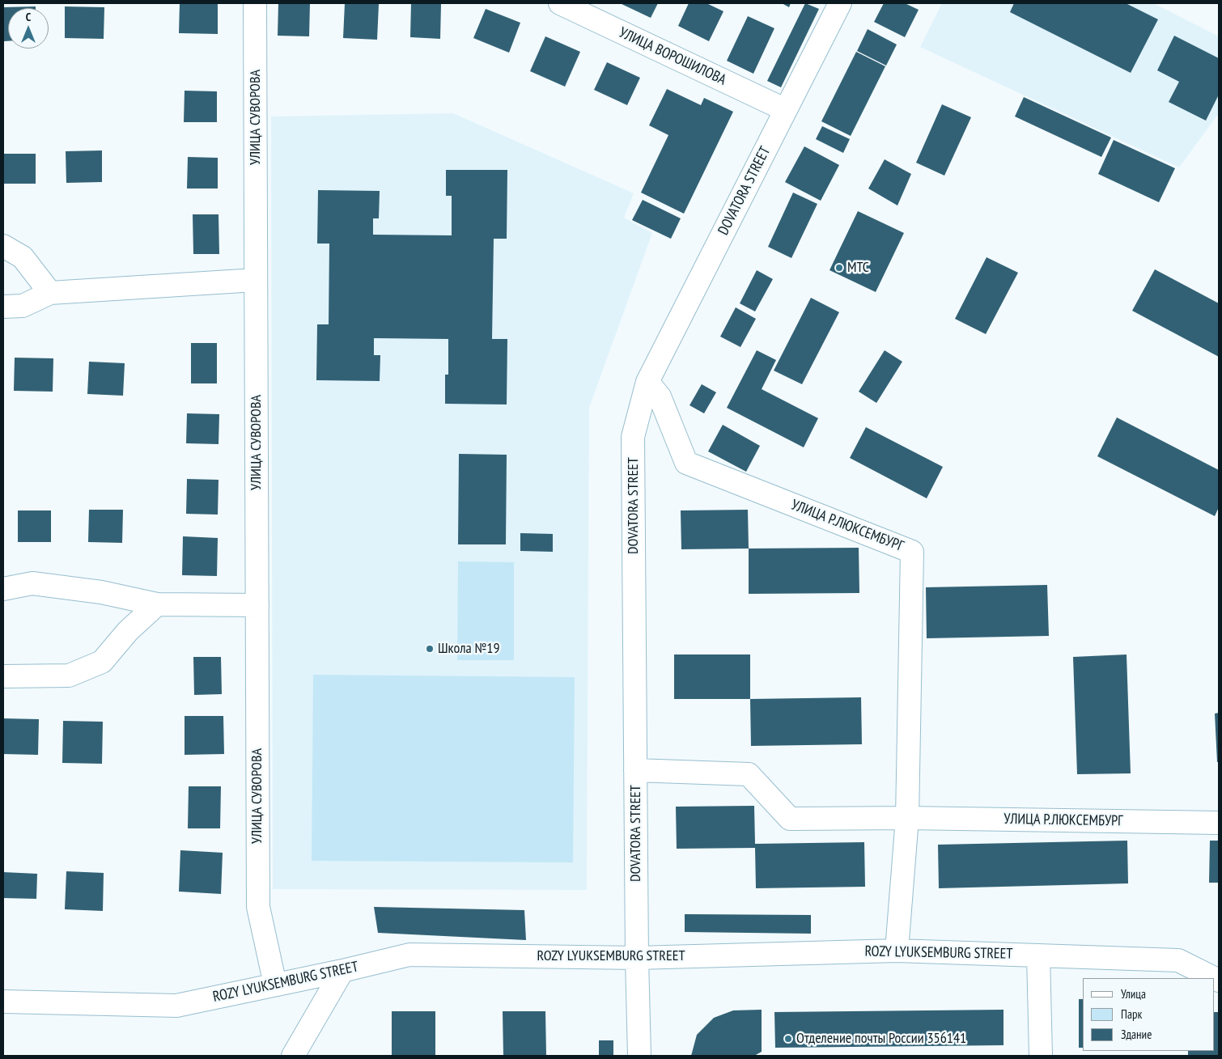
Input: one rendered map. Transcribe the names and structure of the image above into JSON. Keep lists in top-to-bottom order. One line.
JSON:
{"streets":{"street":["УЛИЦА ВОРОШИЛОВА","УЛИЦА СУВОРОВА","DOVATORA STREET","УЛИЦА Р.ЛЮКСЕМБУРГ","ROZY LYUKSEMBURG STREET"]},"crossings":[["УЛИЦА ВОРОШИЛОВА","DOVATORA STREET"],["УЛИЦА СУВОРОВА","ROZY LYUKSEMBURG STREET"],["DOVATORA STREET","УЛИЦА Р.ЛЮКСЕМБУРГ"],["DOVATORA STREET","ROZY LYUKSEMBURG STREET"],["УЛИЦА Р.ЛЮКСЕМБУРГ","ROZY LYUKSEMBURG STREET"]],"places":["МТС","Школа №19","Отделение почты России 356141"],"legend":["Улица","Парк","Здание"],"north":"top"}
